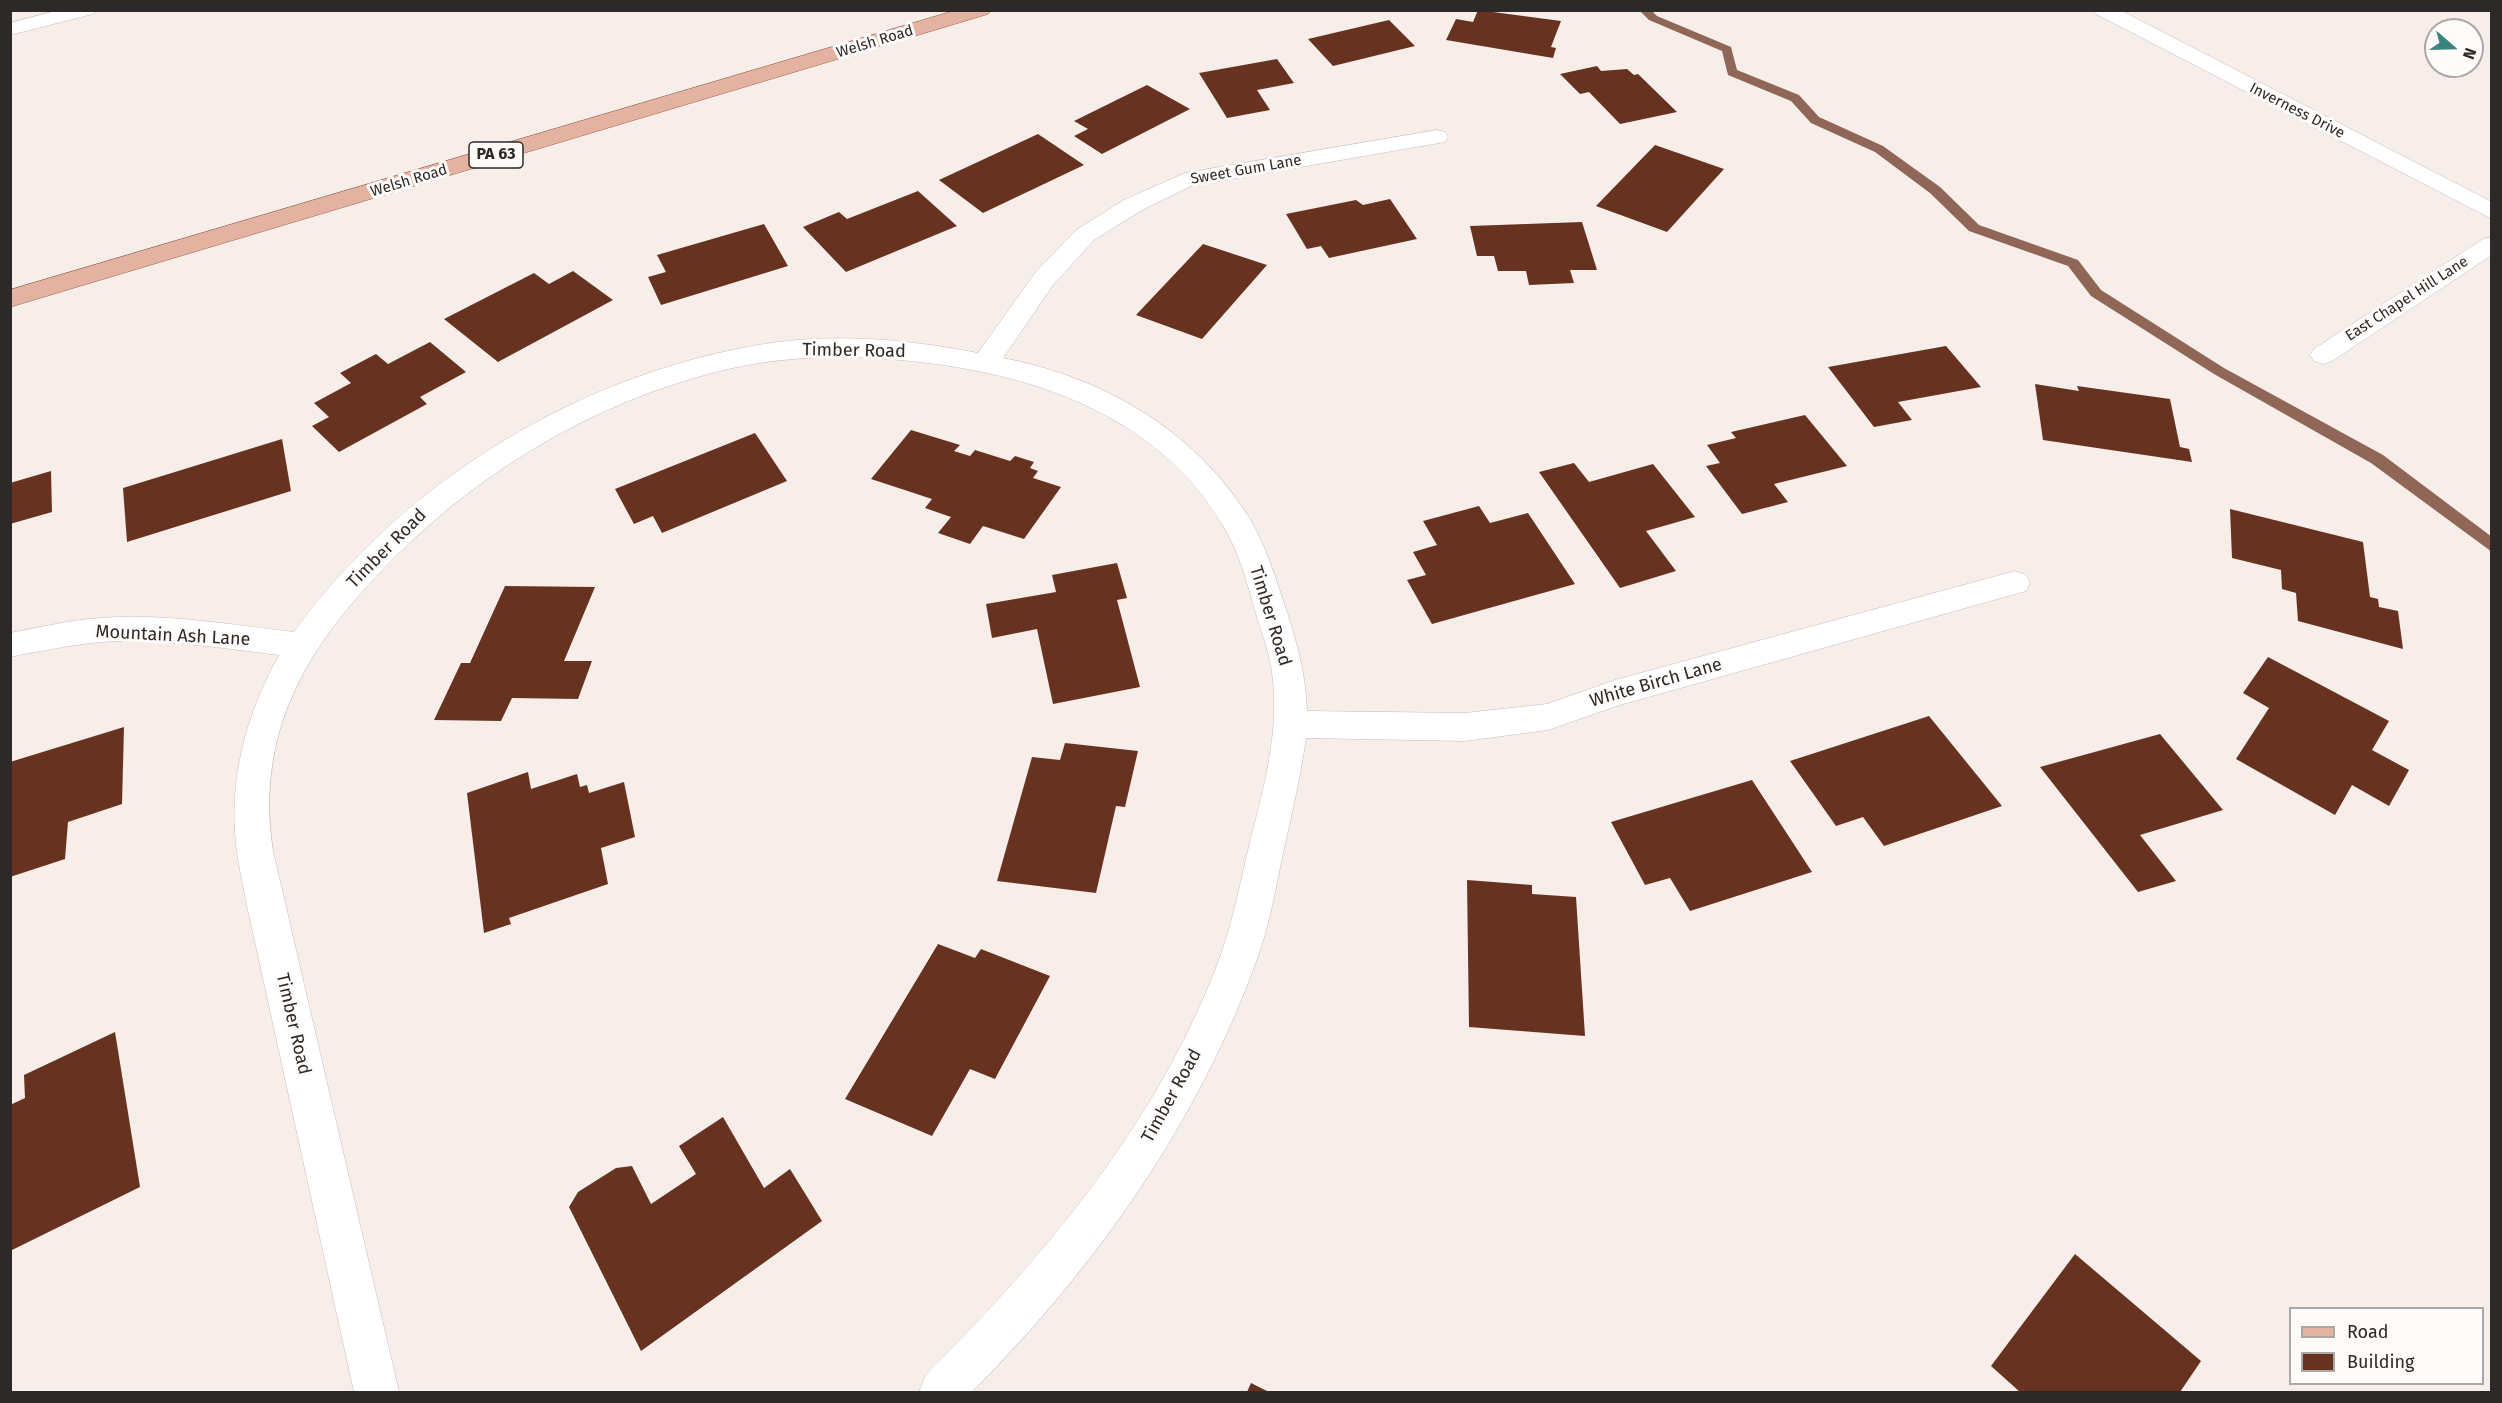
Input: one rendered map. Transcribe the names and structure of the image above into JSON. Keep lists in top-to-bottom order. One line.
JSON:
{"streets":{"main road":["Welsh Road","PA 63"],"street":["Inverness Drive","Sweet Gum Lane","East Chapel Hill Lane","Timber Road","Mountain Ash Lane","White Birch Lane"]},"crossings":[["Sweet Gum Lane","Timber Road"],["Timber Road","Mountain Ash Lane"],["Timber Road","White Birch Lane"]],"legend":["Road","Building"],"north":"right"}
